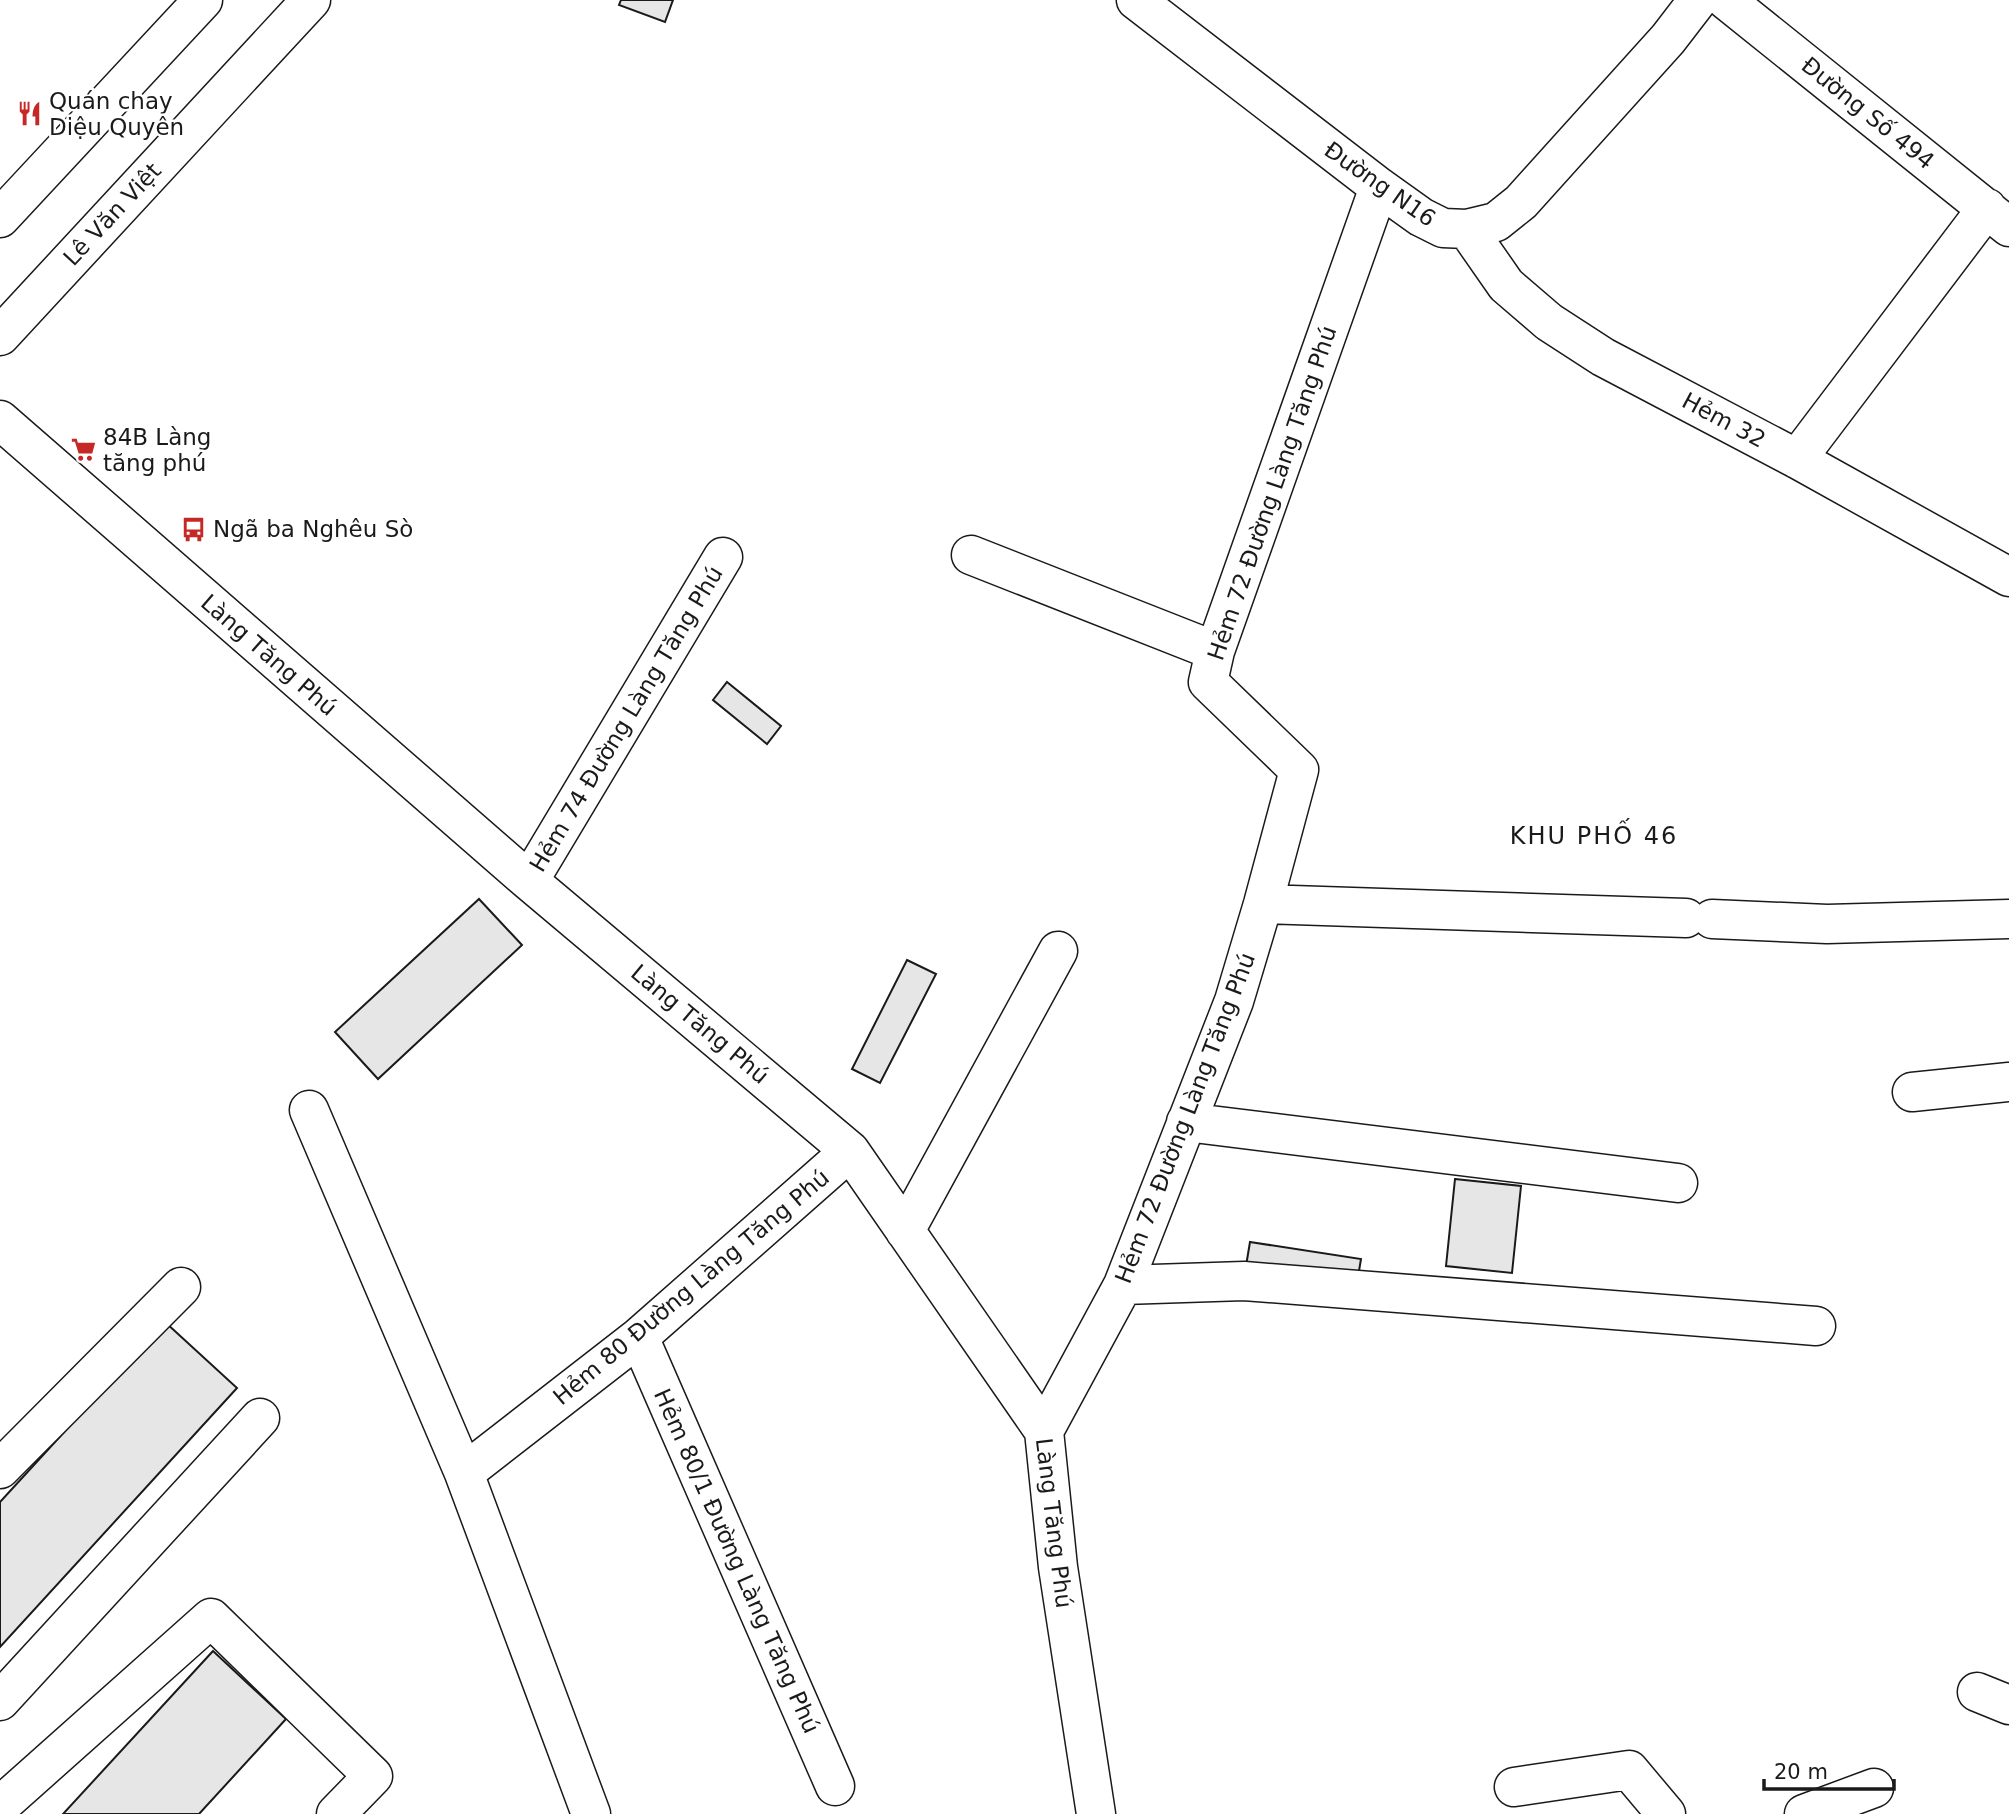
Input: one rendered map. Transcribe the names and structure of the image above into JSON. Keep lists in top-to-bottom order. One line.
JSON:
{"streets":{"street":["Đường Số 494","Đường N16","Lê Văn Việt","Hẻm 32","Hẻm 72 Đường Làng Tăng Phú","Làng Tăng Phú","Hẻm 74 Đường Làng Tăng Phú","Hẻm 80 Đường Làng Tăng Phú","Hẻm 80/1 Đường Làng Tăng Phú"]},"crossings":[["Đường N16","Hẻm 32"],["Đường N16","Hẻm 72 Đường Làng Tăng Phú"],["Hẻm 72 Đường Làng Tăng Phú","Làng Tăng Phú"],["Làng Tăng Phú","Hẻm 74 Đường Làng Tăng Phú"],["Làng Tăng Phú","Hẻm 80 Đường Làng Tăng Phú"],["Hẻm 80 Đường Làng Tăng Phú","Hẻm 80/1 Đường Làng Tăng Phú"]],"districts":["KHU PHỐ 46"],"places":{"restaurant":["Quán chay Diệu Quyên"],"supermarket":["84B Làng tăng phú"],"bus stop":["Ngã ba Nghêu Sò"]},"scale_bar":"20 m"}
